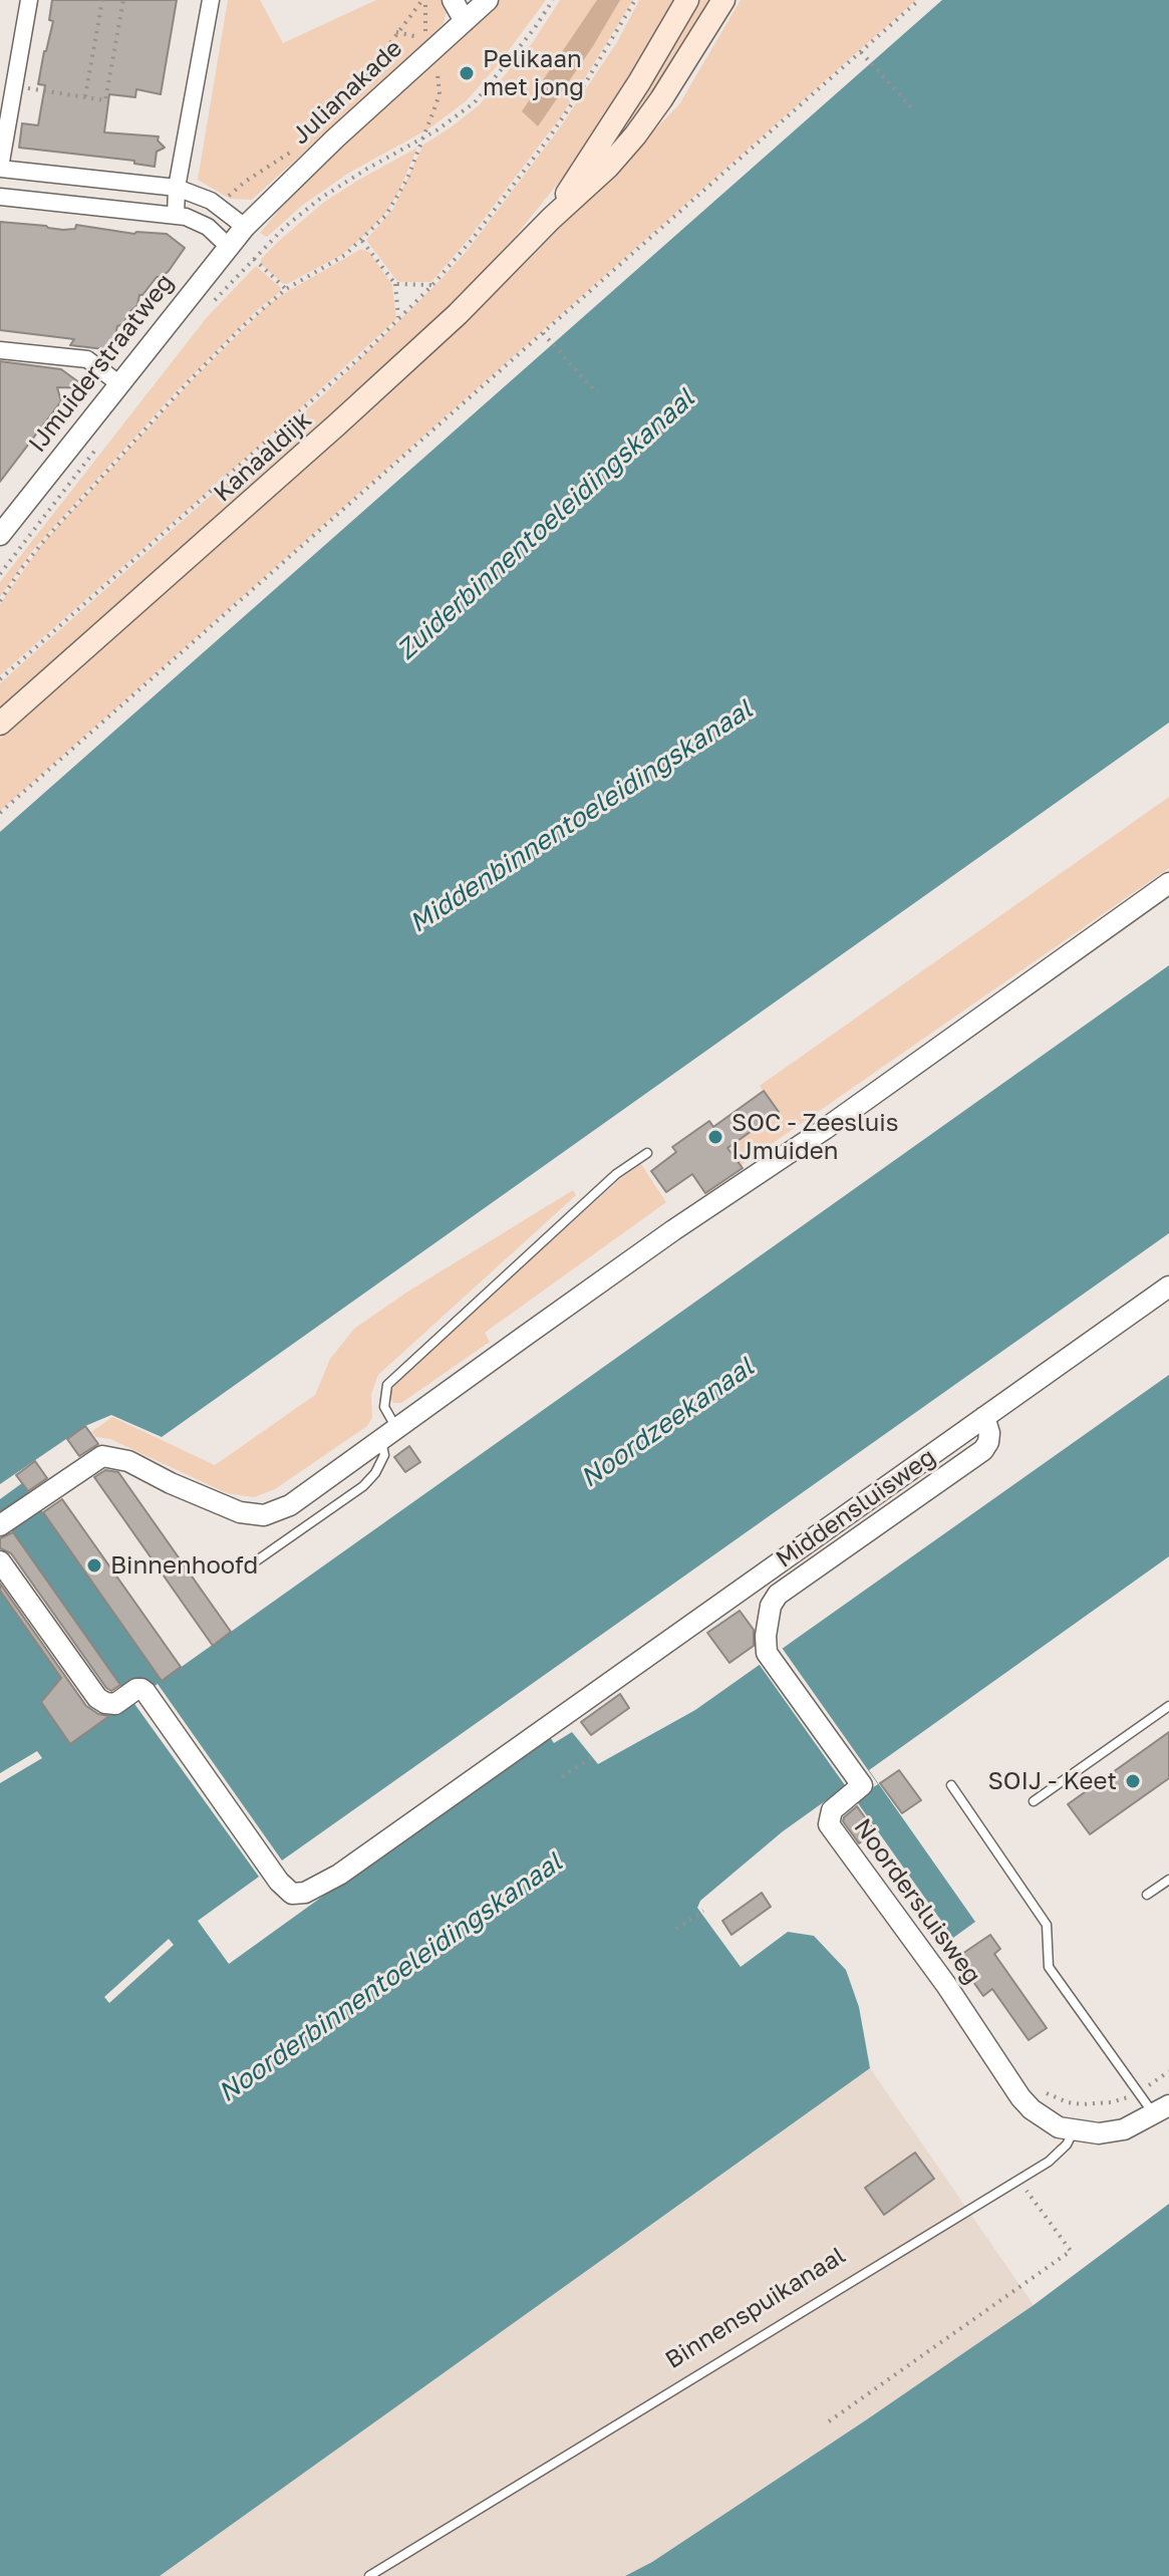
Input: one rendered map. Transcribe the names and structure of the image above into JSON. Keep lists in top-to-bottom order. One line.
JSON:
{"streets":{"main road":["Kanaaldijk"],"street":["Julianakade","IJmuiderstraatweg","Middensluisweg","Noordersluisweg"],"lane":["Binnenspuikanaal"]},"crossings":[["Julianakade","IJmuiderstraatweg"],["Middensluisweg","Noordersluisweg"],["Noordersluisweg","Binnenspuikanaal"]],"water":["Zuiderbinnentoeleidingskanaal","Middenbinnentoeleidingskanaal","Noordzeekanaal","Noorderbinnentoeleidingskanaal"],"places":["Pelikaan met jong","SOC - Zeesluis IJmuiden","Binnenhoofd","SOIJ - Keet"]}
